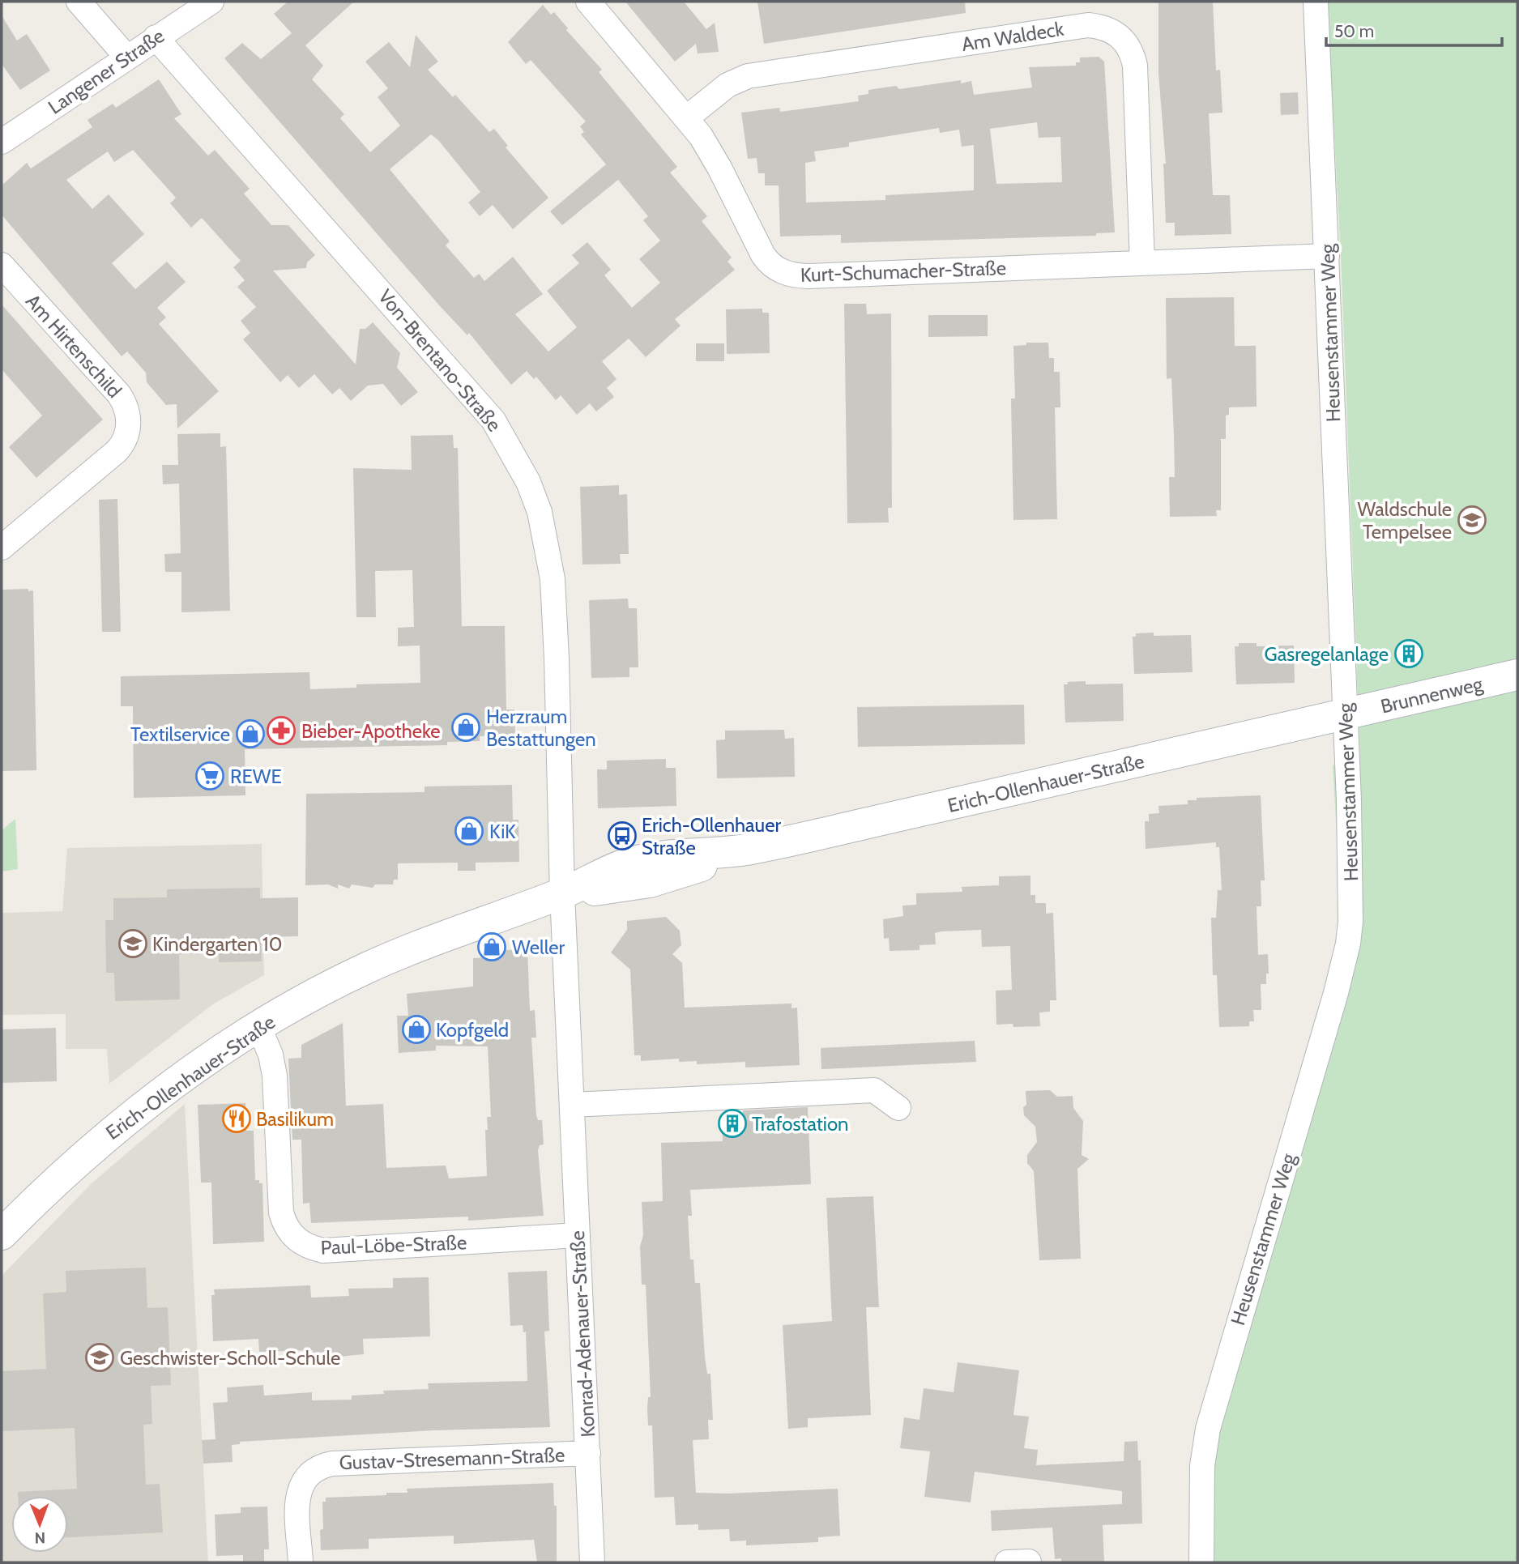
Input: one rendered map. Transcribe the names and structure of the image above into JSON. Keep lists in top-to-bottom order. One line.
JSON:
{"streets":{"street":["Am Waldeck","Langener Straße","Kurt-Schumacher-Straße","Heusenstammer Weg","Am Hirtenschild","Von-Brentano-Straße","Brunnenweg","Erich-Ollenhauer-Straße","Paul-Löbe-Straße","Konrad-Adenauer-Straße","Gustav-Stresemann-Straße"]},"crossings":[["Am Waldeck","Kurt-Schumacher-Straße"],["Langener Straße","Von-Brentano-Straße"],["Kurt-Schumacher-Straße","Heusenstammer Weg"],["Heusenstammer Weg","Brunnenweg"],["Heusenstammer Weg","Erich-Ollenhauer-Straße"],["Von-Brentano-Straße","Erich-Ollenhauer-Straße"],["Von-Brentano-Straße","Konrad-Adenauer-Straße"],["Brunnenweg","Erich-Ollenhauer-Straße"],["Erich-Ollenhauer-Straße","Paul-Löbe-Straße"],["Erich-Ollenhauer-Straße","Konrad-Adenauer-Straße"],["Paul-Löbe-Straße","Konrad-Adenauer-Straße"],["Konrad-Adenauer-Straße","Gustav-Stresemann-Straße"]],"places":{"school or university":["Waldschule Tempelsee","Kindergarten 10","Geschwister-Scholl-Schule"],"building":["Gasregelanlage","Trafostation"],"shop":["Herzraum Bestattungen","Textilservice","KiK","Weller","Kopfgeld"],"pharmacy":["Bieber-Apotheke"],"supermarket":["REWE"],"bus stop":["Erich-Ollenhauer Straße"],"restaurant":["Basilikum"]},"scale_bar":"50 m","north":"bottom"}
